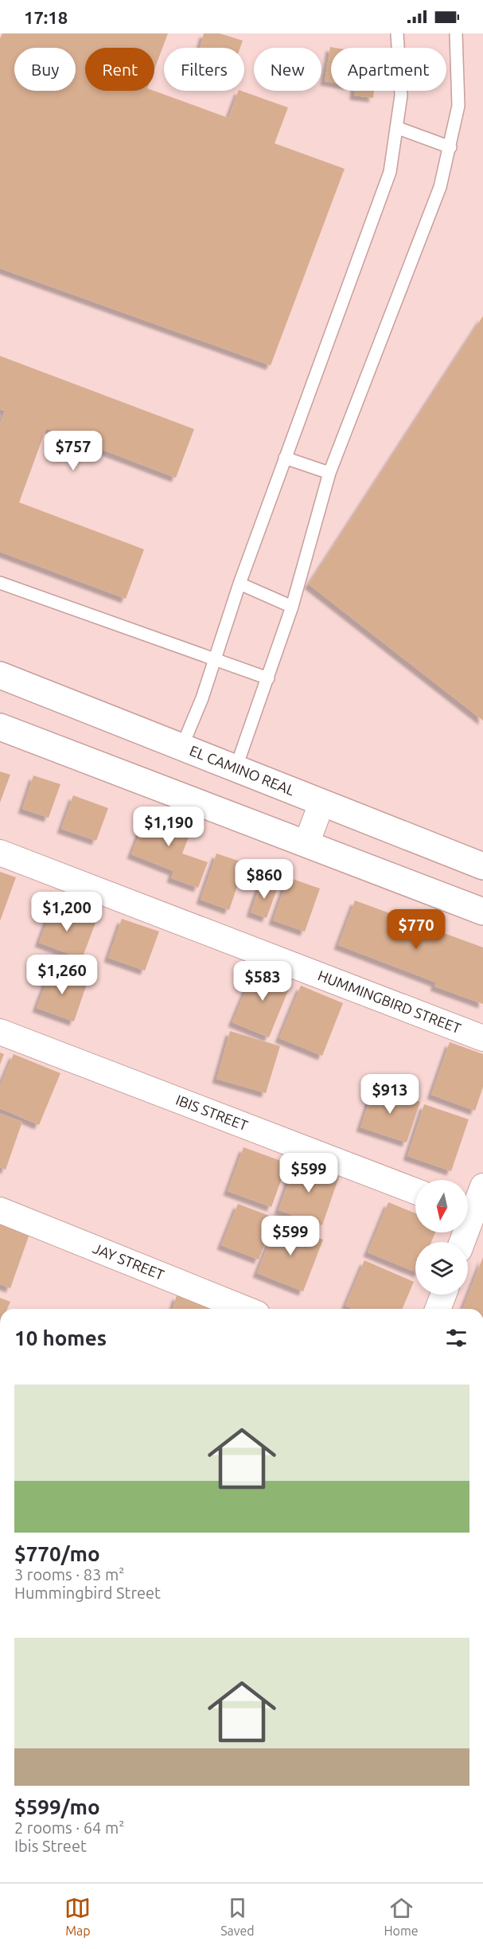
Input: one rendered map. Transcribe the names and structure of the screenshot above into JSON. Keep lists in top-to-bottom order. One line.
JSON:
{"streets":{"street":["EL CAMINO REAL","HUMMINGBIRD STREET","IBIS STREET","JAY STREET"]},"north":"bottom","page":{"status":"17:18","chip":["Buy","Rent","Filters","New","Apartment"],"price":["$757","$1,190","$860","$1,200","$770","$1,260","$583","$913","$599","$599"],"heading":"10 homes","list":[{"name":"$770/mo","note":"3 rooms · 83 m² · Hummingbird Street"},{"name":"$599/mo","note":"2 rooms · 64 m² · Ibis Street"}],"tabs":["Map","Saved","Home"]}}
